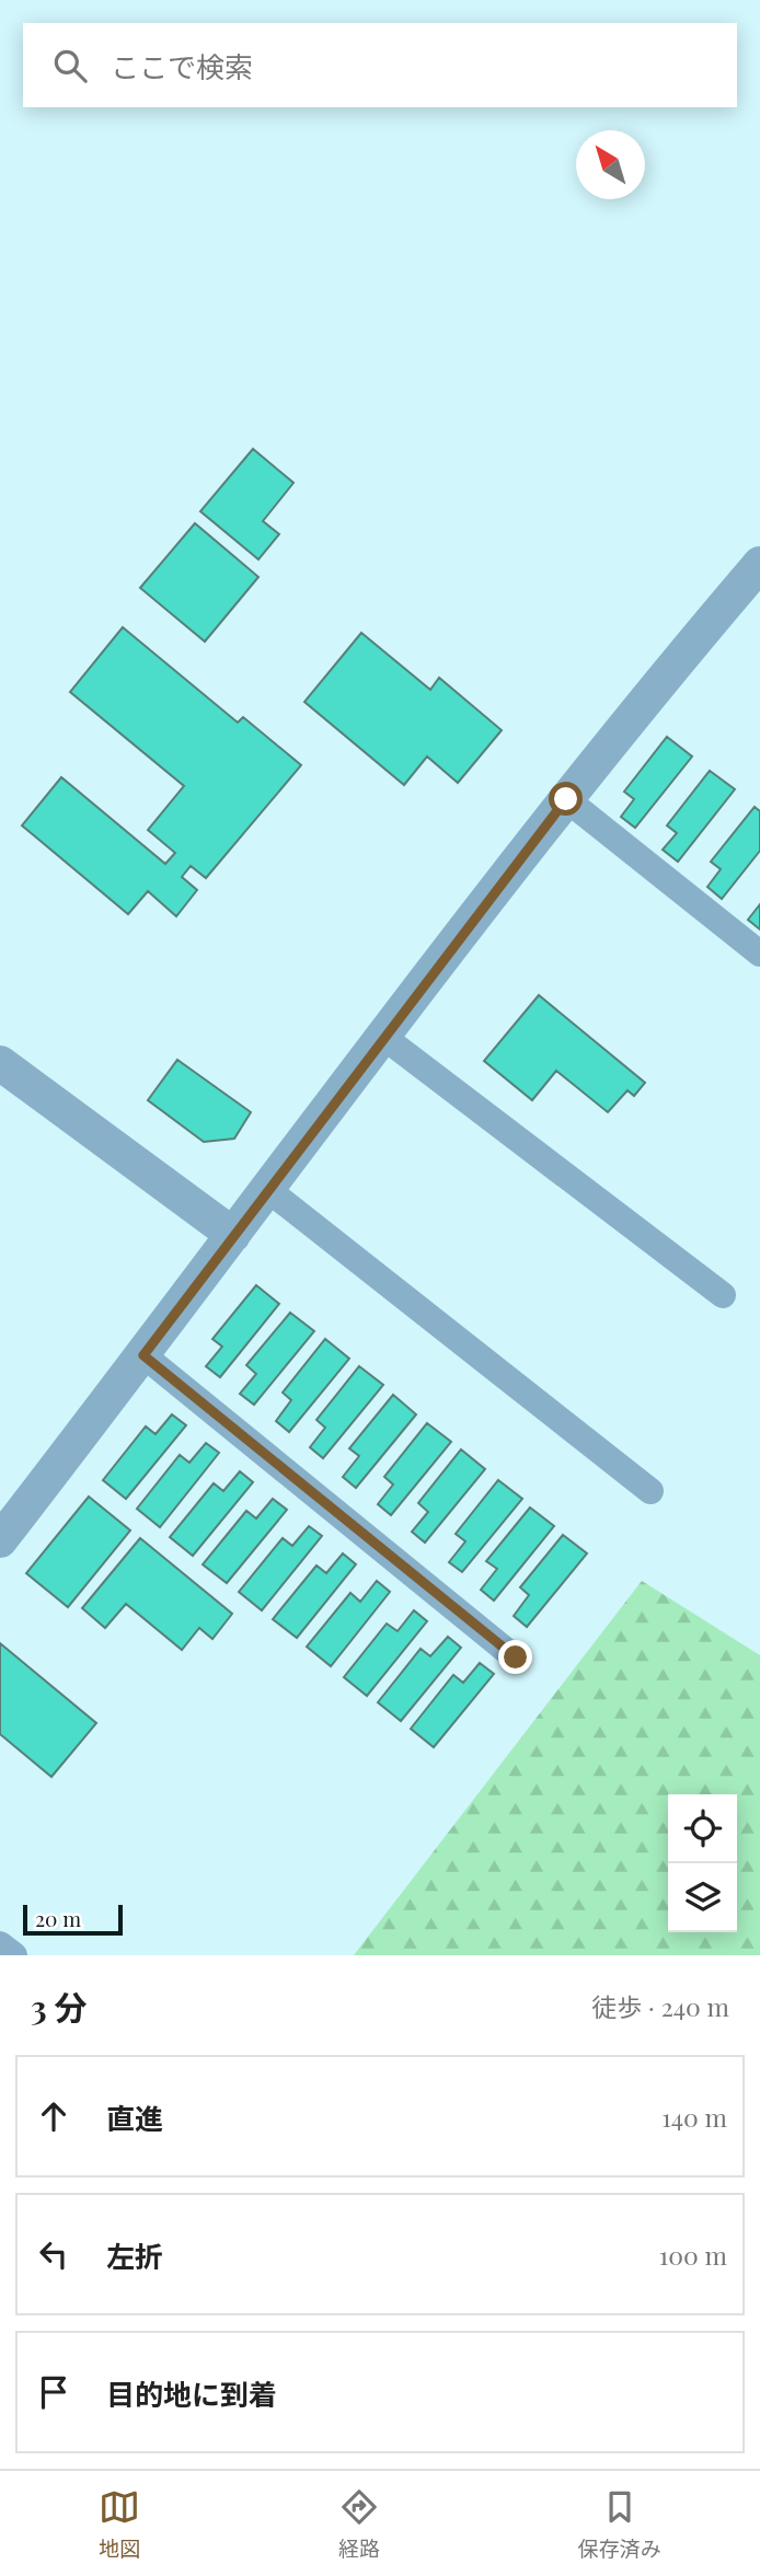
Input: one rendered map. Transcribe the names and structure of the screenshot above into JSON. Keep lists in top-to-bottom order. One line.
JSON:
{"scale_bar":"20 m","north":"top left","page":{"search":"ここで検索","scale":"20 m","heading":["3 分","徒歩 · 240 m"],"list":[["直進","140 m"],["左折","100 m"],"目的地に到着"],"nav":["地図","経路","保存済み"]}}
